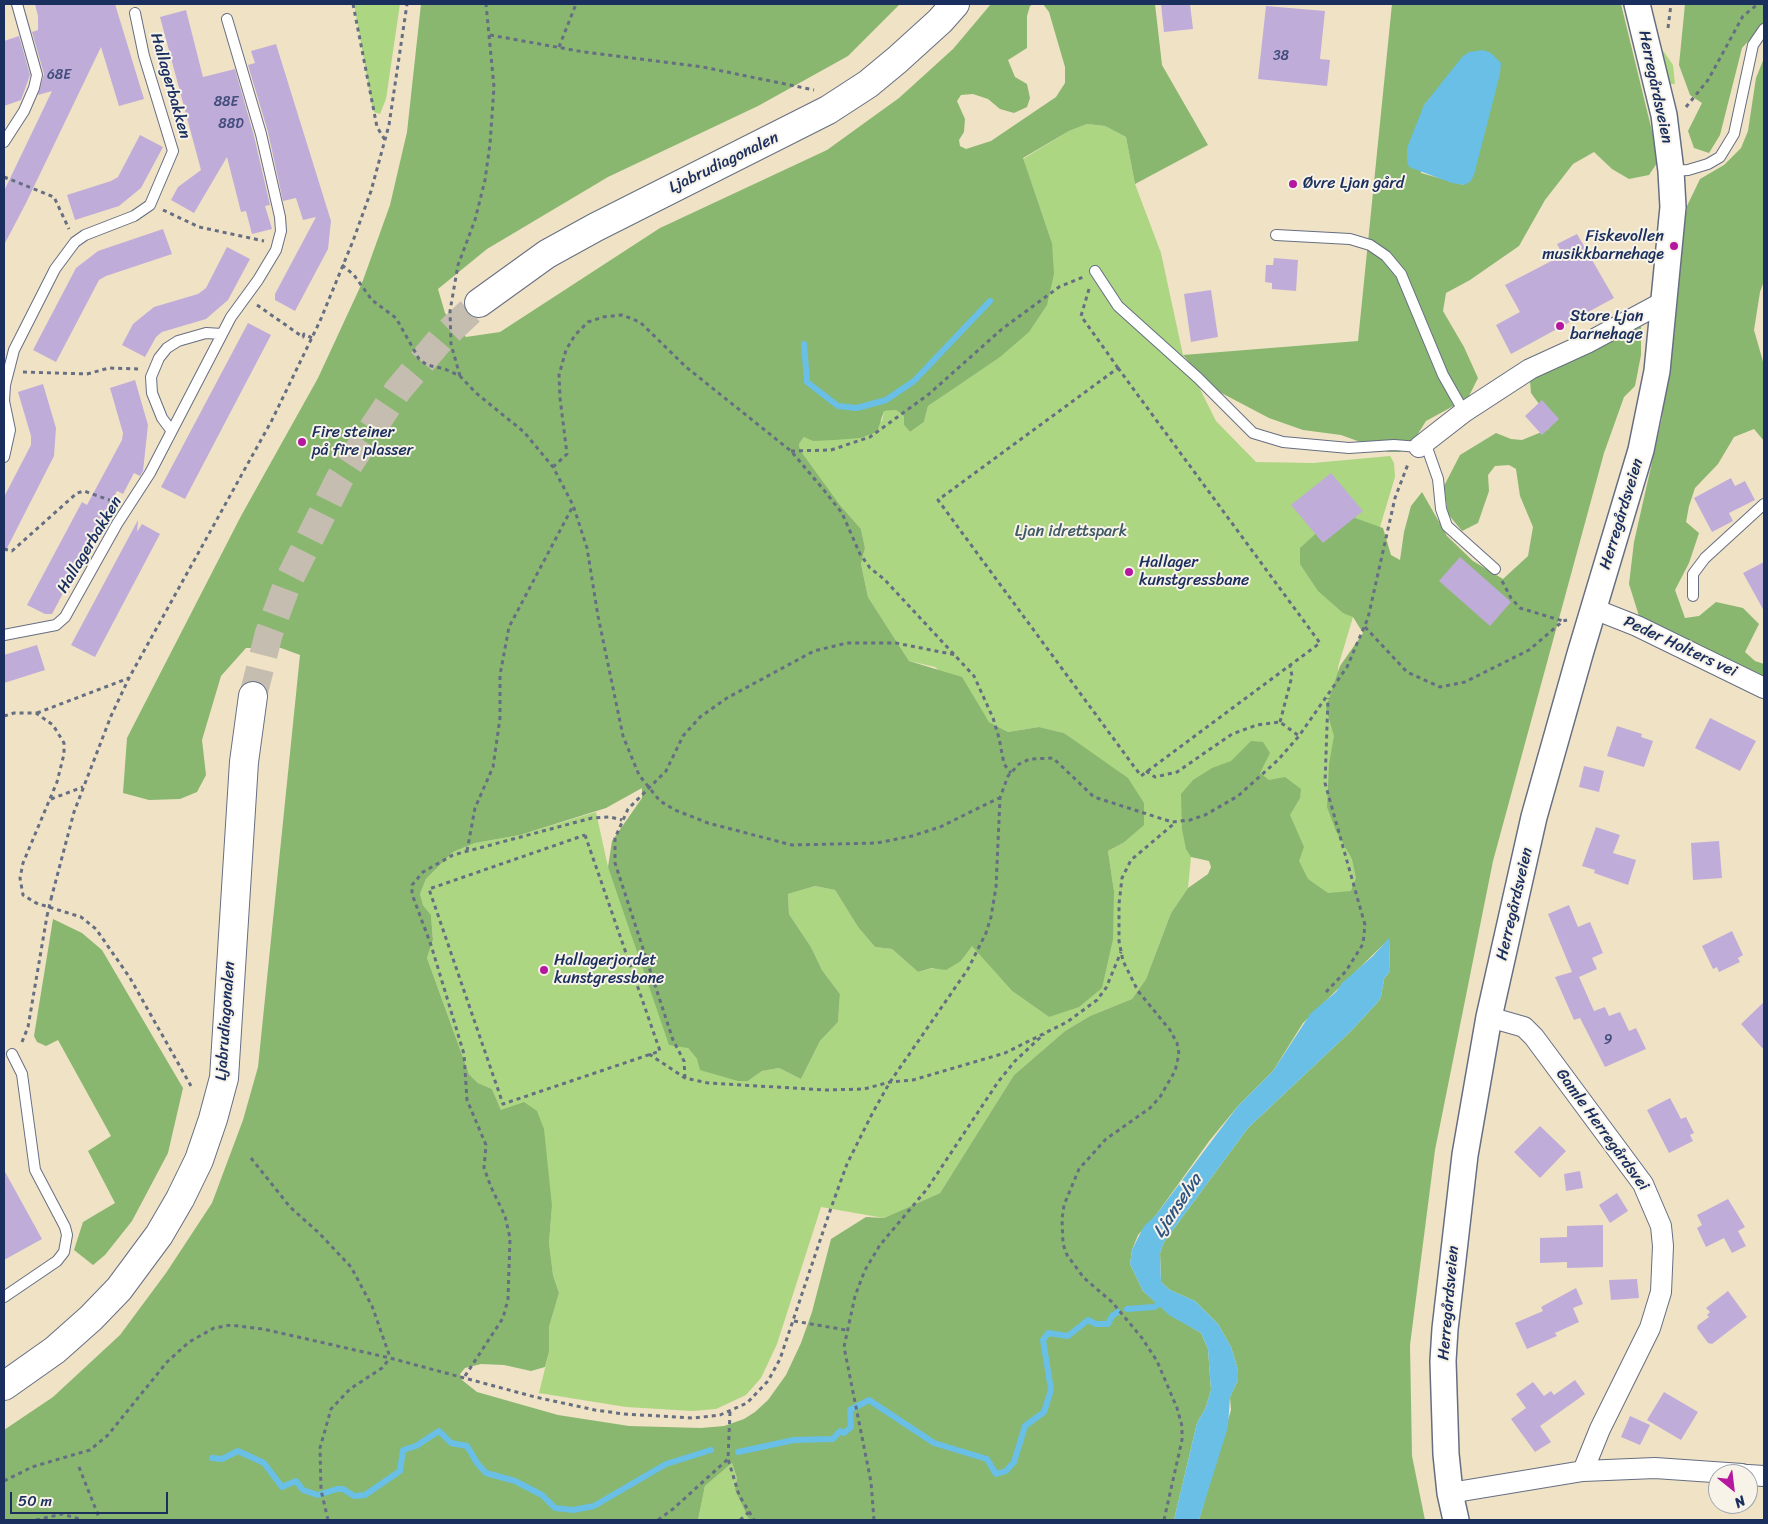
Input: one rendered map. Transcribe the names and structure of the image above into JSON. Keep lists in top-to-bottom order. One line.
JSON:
{"streets":{"main road":["Ljabrudiagonalen"],"street":["Herregårdsveien","Peder Holters vei","Gamle Herregårdsvei"],"lane":["Hallagerbakken"]},"crossings":[["Herregårdsveien","Peder Holters vei"],["Herregårdsveien","Gamle Herregårdsvei"]],"water":["Ljanselva"],"parks":["Ljan idrettspark"],"places":["Øvre Ljan gård","Fiskevollen musikkbarnehage","Store Ljan barnehage","Fire steiner på fire plasser","Hallager kunstgressbane","Hallagerjordet kunstgressbane"],"house_numbers":["38","68E","88E","88D","9"],"scale_bar":"50 m","north":"bottom right"}
